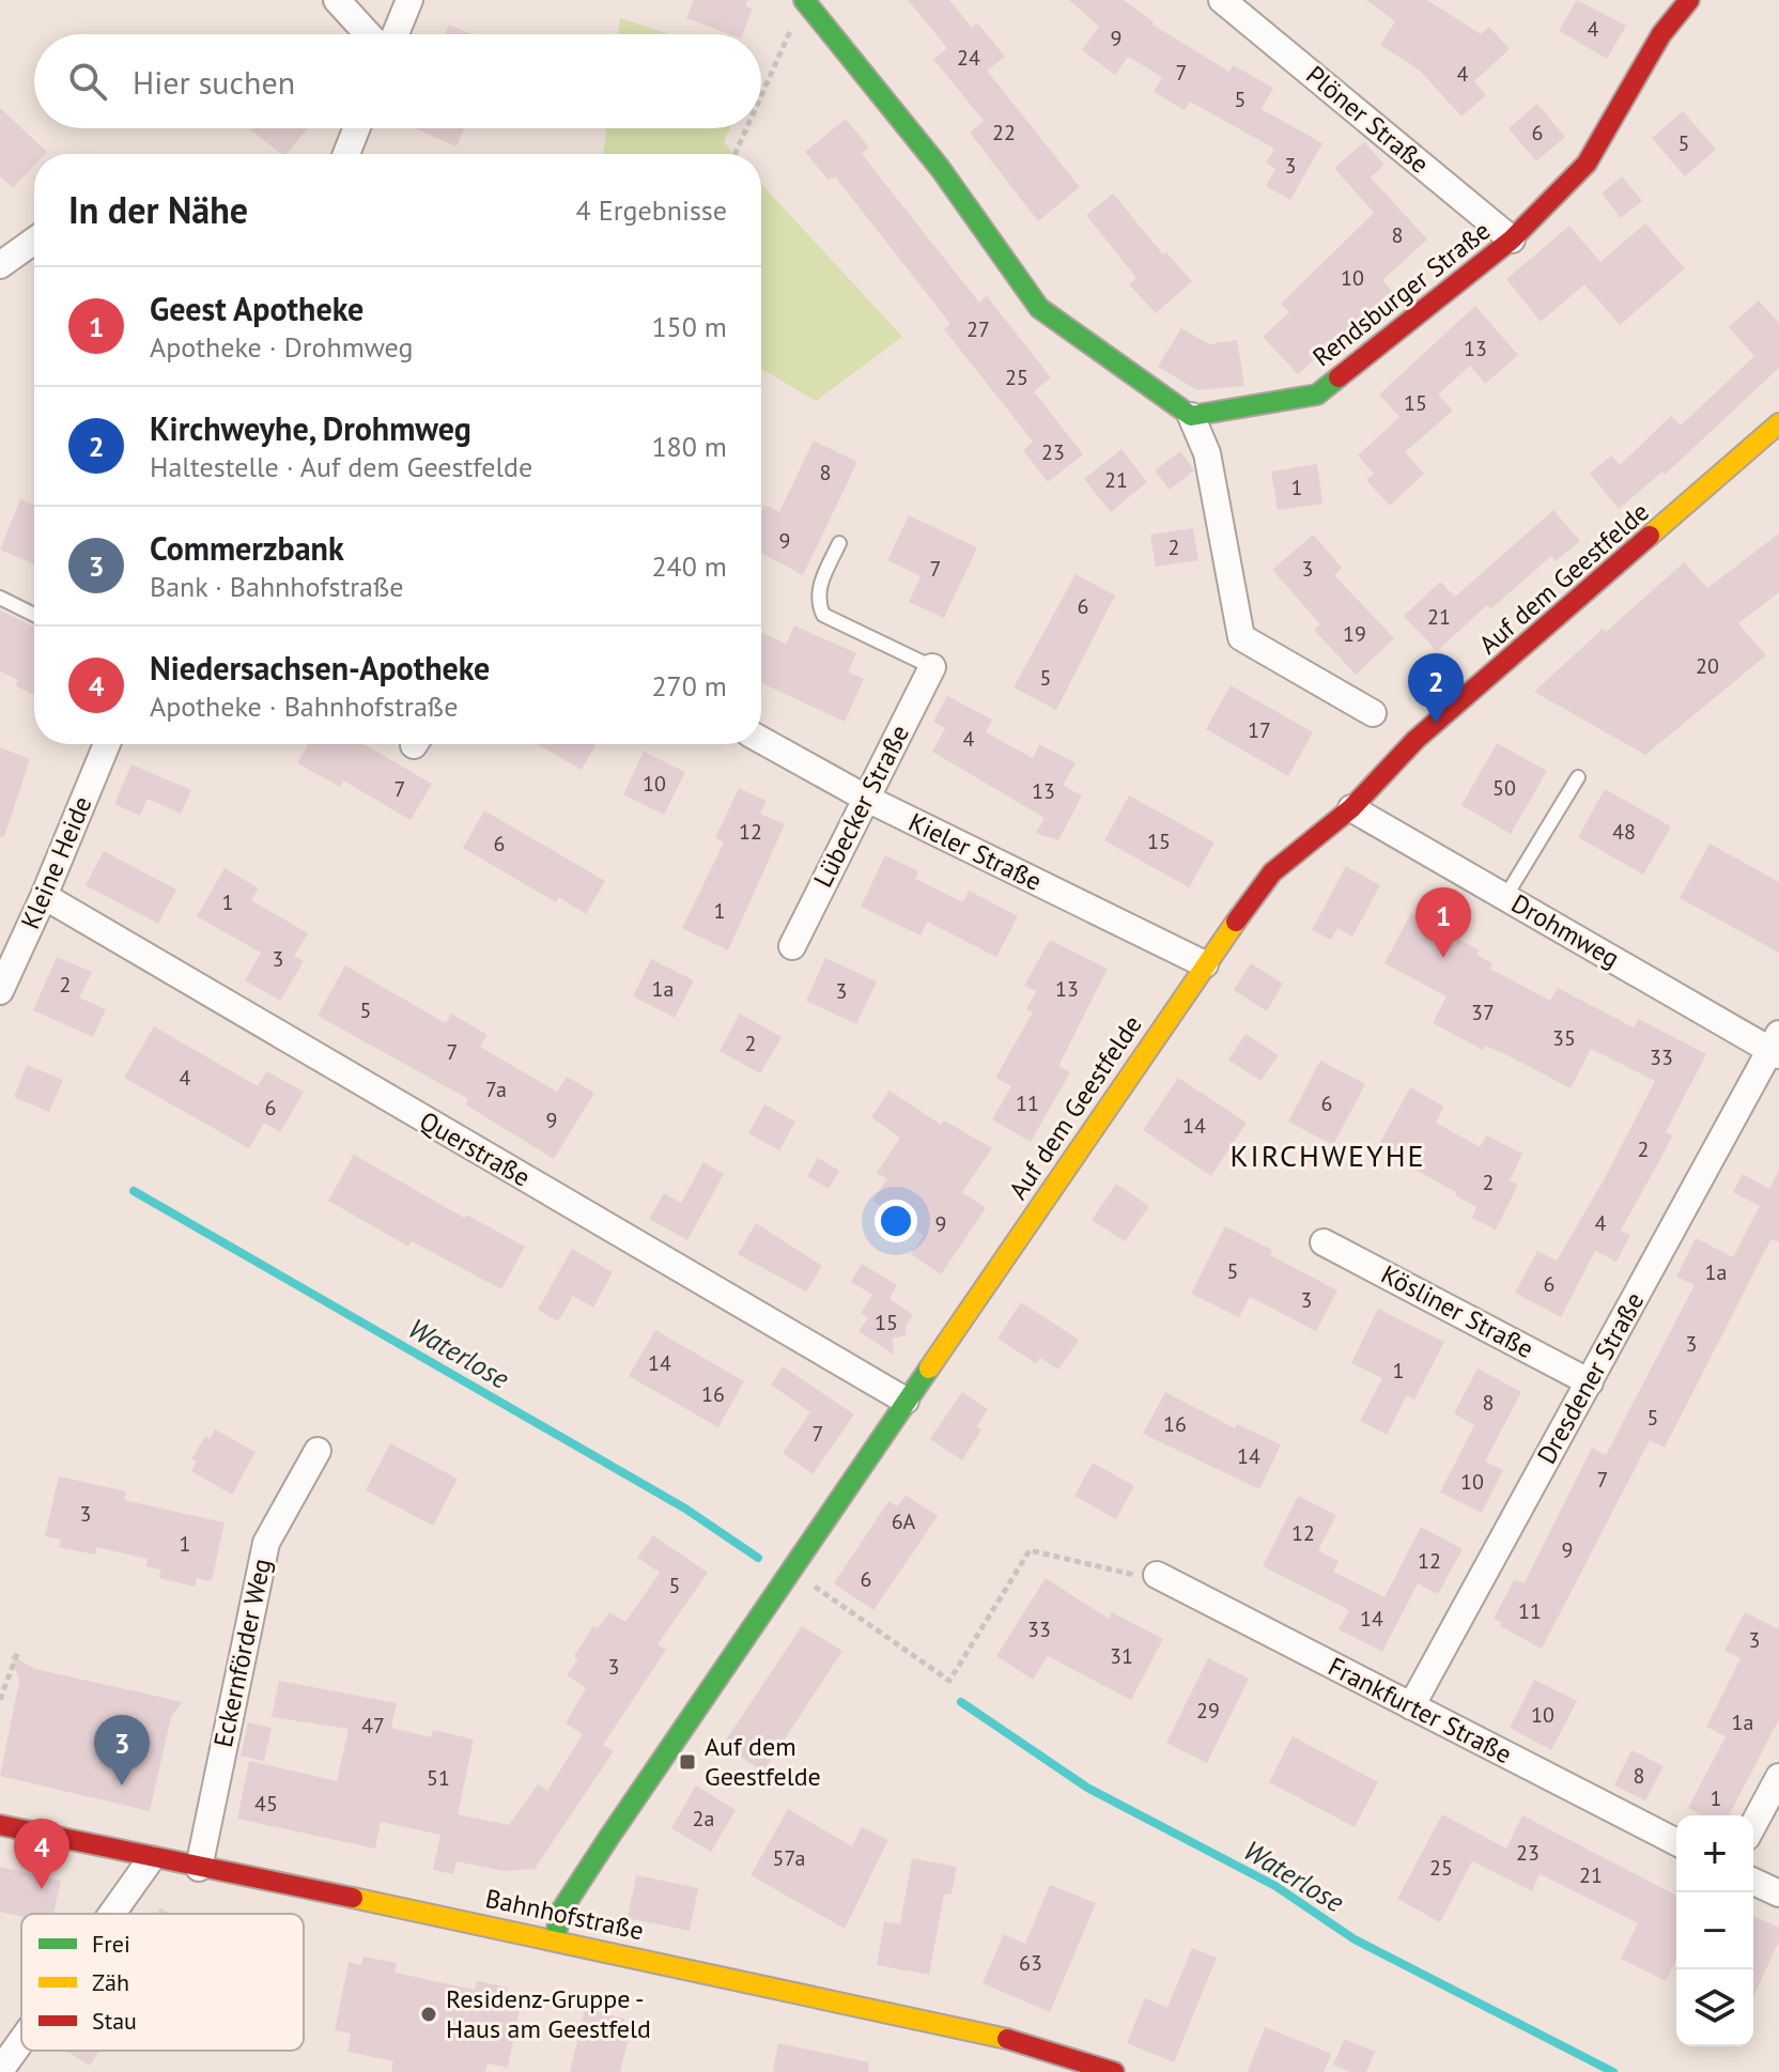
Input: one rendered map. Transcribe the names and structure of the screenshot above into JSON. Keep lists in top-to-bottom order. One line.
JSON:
{"streets":{"street":["Plöner Straße","Rendsburger Straße","Auf dem Geestfelde","Lübecker Straße","Kieler Straße","Kleine Heide","Drohmweg","Querstraße","Kösliner Straße","Dresdener Straße","Eckernförder Weg","Frankfurter Straße","Bahnhofstraße"]},"crossings":[["Plöner Straße","Rendsburger Straße"],["Auf dem Geestfelde","Kieler Straße"],["Auf dem Geestfelde","Drohmweg"],["Auf dem Geestfelde","Querstraße"],["Auf dem Geestfelde","Bahnhofstraße"],["Lübecker Straße","Kieler Straße"],["Kleine Heide","Querstraße"],["Drohmweg","Dresdener Straße"],["Kösliner Straße","Dresdener Straße"],["Dresdener Straße","Frankfurter Straße"],["Eckernförder Weg","Bahnhofstraße"]],"districts":["KIRCHWEYHE"],"water":["Waterlose"],"places":{"transit":["Auf dem Geestfelde"],"other":["Residenz-Gruppe - Haus am Geestfeld"]},"house_numbers":["4","9","24","7","4","5","22","6","5","3","8","10","27","13","25","15","23","8","21","1","9","2","7","3","6","21","19","20","5","17","4","10","50","7","13","12","48","15","6","1","1","3","2","1a","13","3","5","37","35","2","7","33","4","7a","11","6","6","9","14","2","2","4","9","5","1a","6","3","15","3","14","1","16","8","5","16","7","14","7","10","3","6A","12","1","9","12","6","5","11","14","33","3","31","3","29","10","1a","47","8","51","1","45","2a","23","57a","25","21","63"],"legend":["Frei","Zäh","Stau"],"page":{"search":"Hier suchen","heading":["In der Nähe","4 Ergebnisse"],"list":[{"mark":"1","name":"Geest Apotheke","note":"Apotheke · Drohmweg","value":"150 m"},{"mark":"2","name":"Kirchweyhe, Drohmweg","note":"Haltestelle · Auf dem Geestfelde","value":"180 m"},{"mark":"3","name":"Commerzbank","note":"Bank · Bahnhofstraße","value":"240 m"},{"mark":"4","name":"Niedersachsen-Apotheke","note":"Apotheke · Bahnhofstraße","value":"270 m"}],"pins":["2","1","3","4"],"map_buttons":["+","−"]}}
